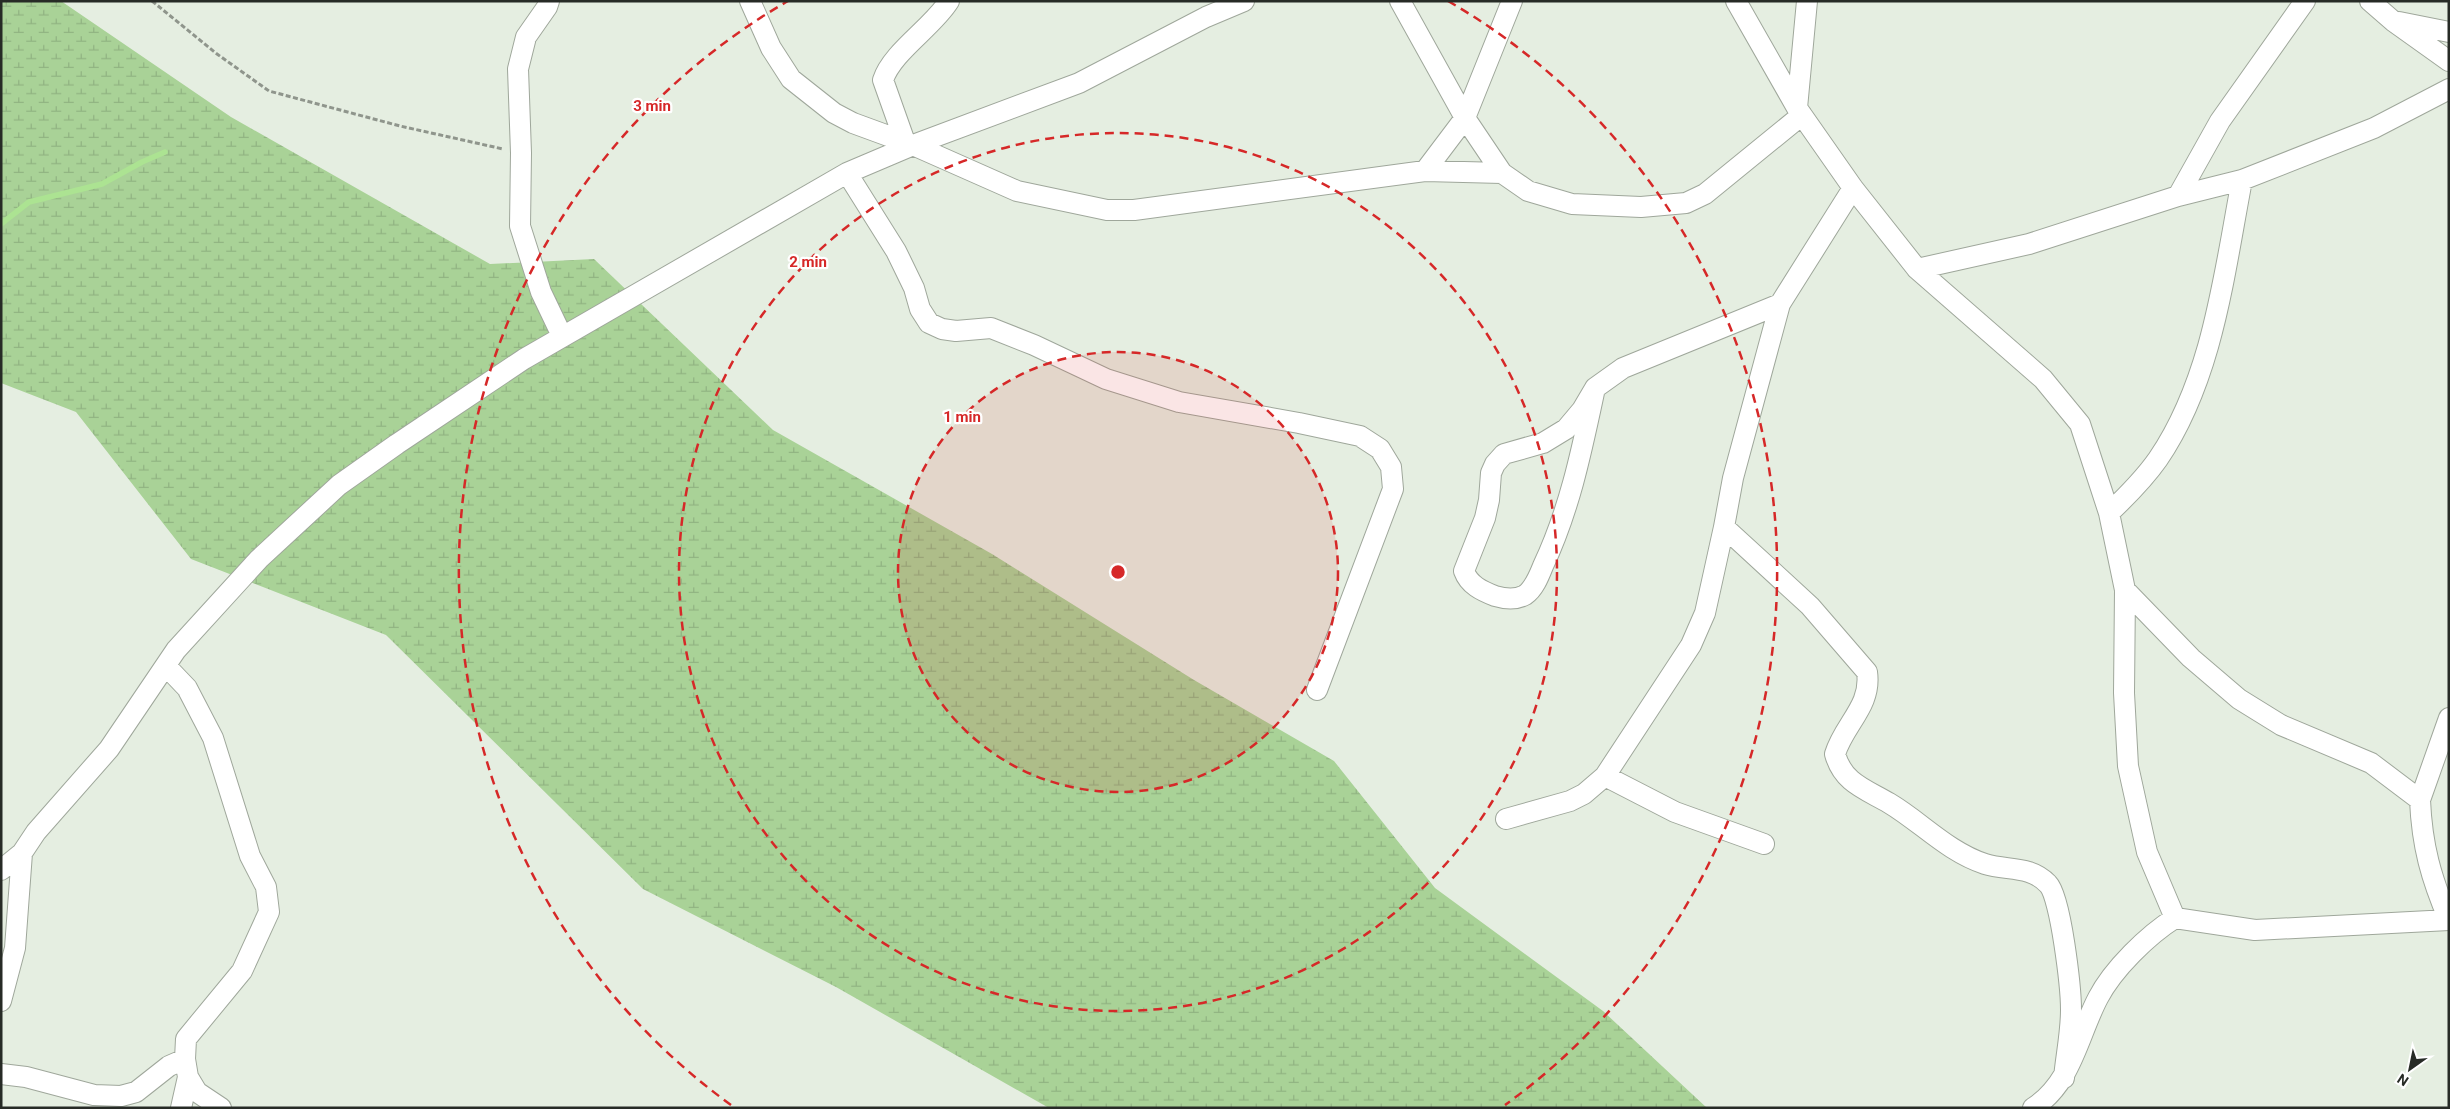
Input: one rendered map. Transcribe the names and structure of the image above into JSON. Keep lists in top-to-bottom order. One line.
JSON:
{"north":"bottom left","rings":["3 min","2 min","1 min"]}
